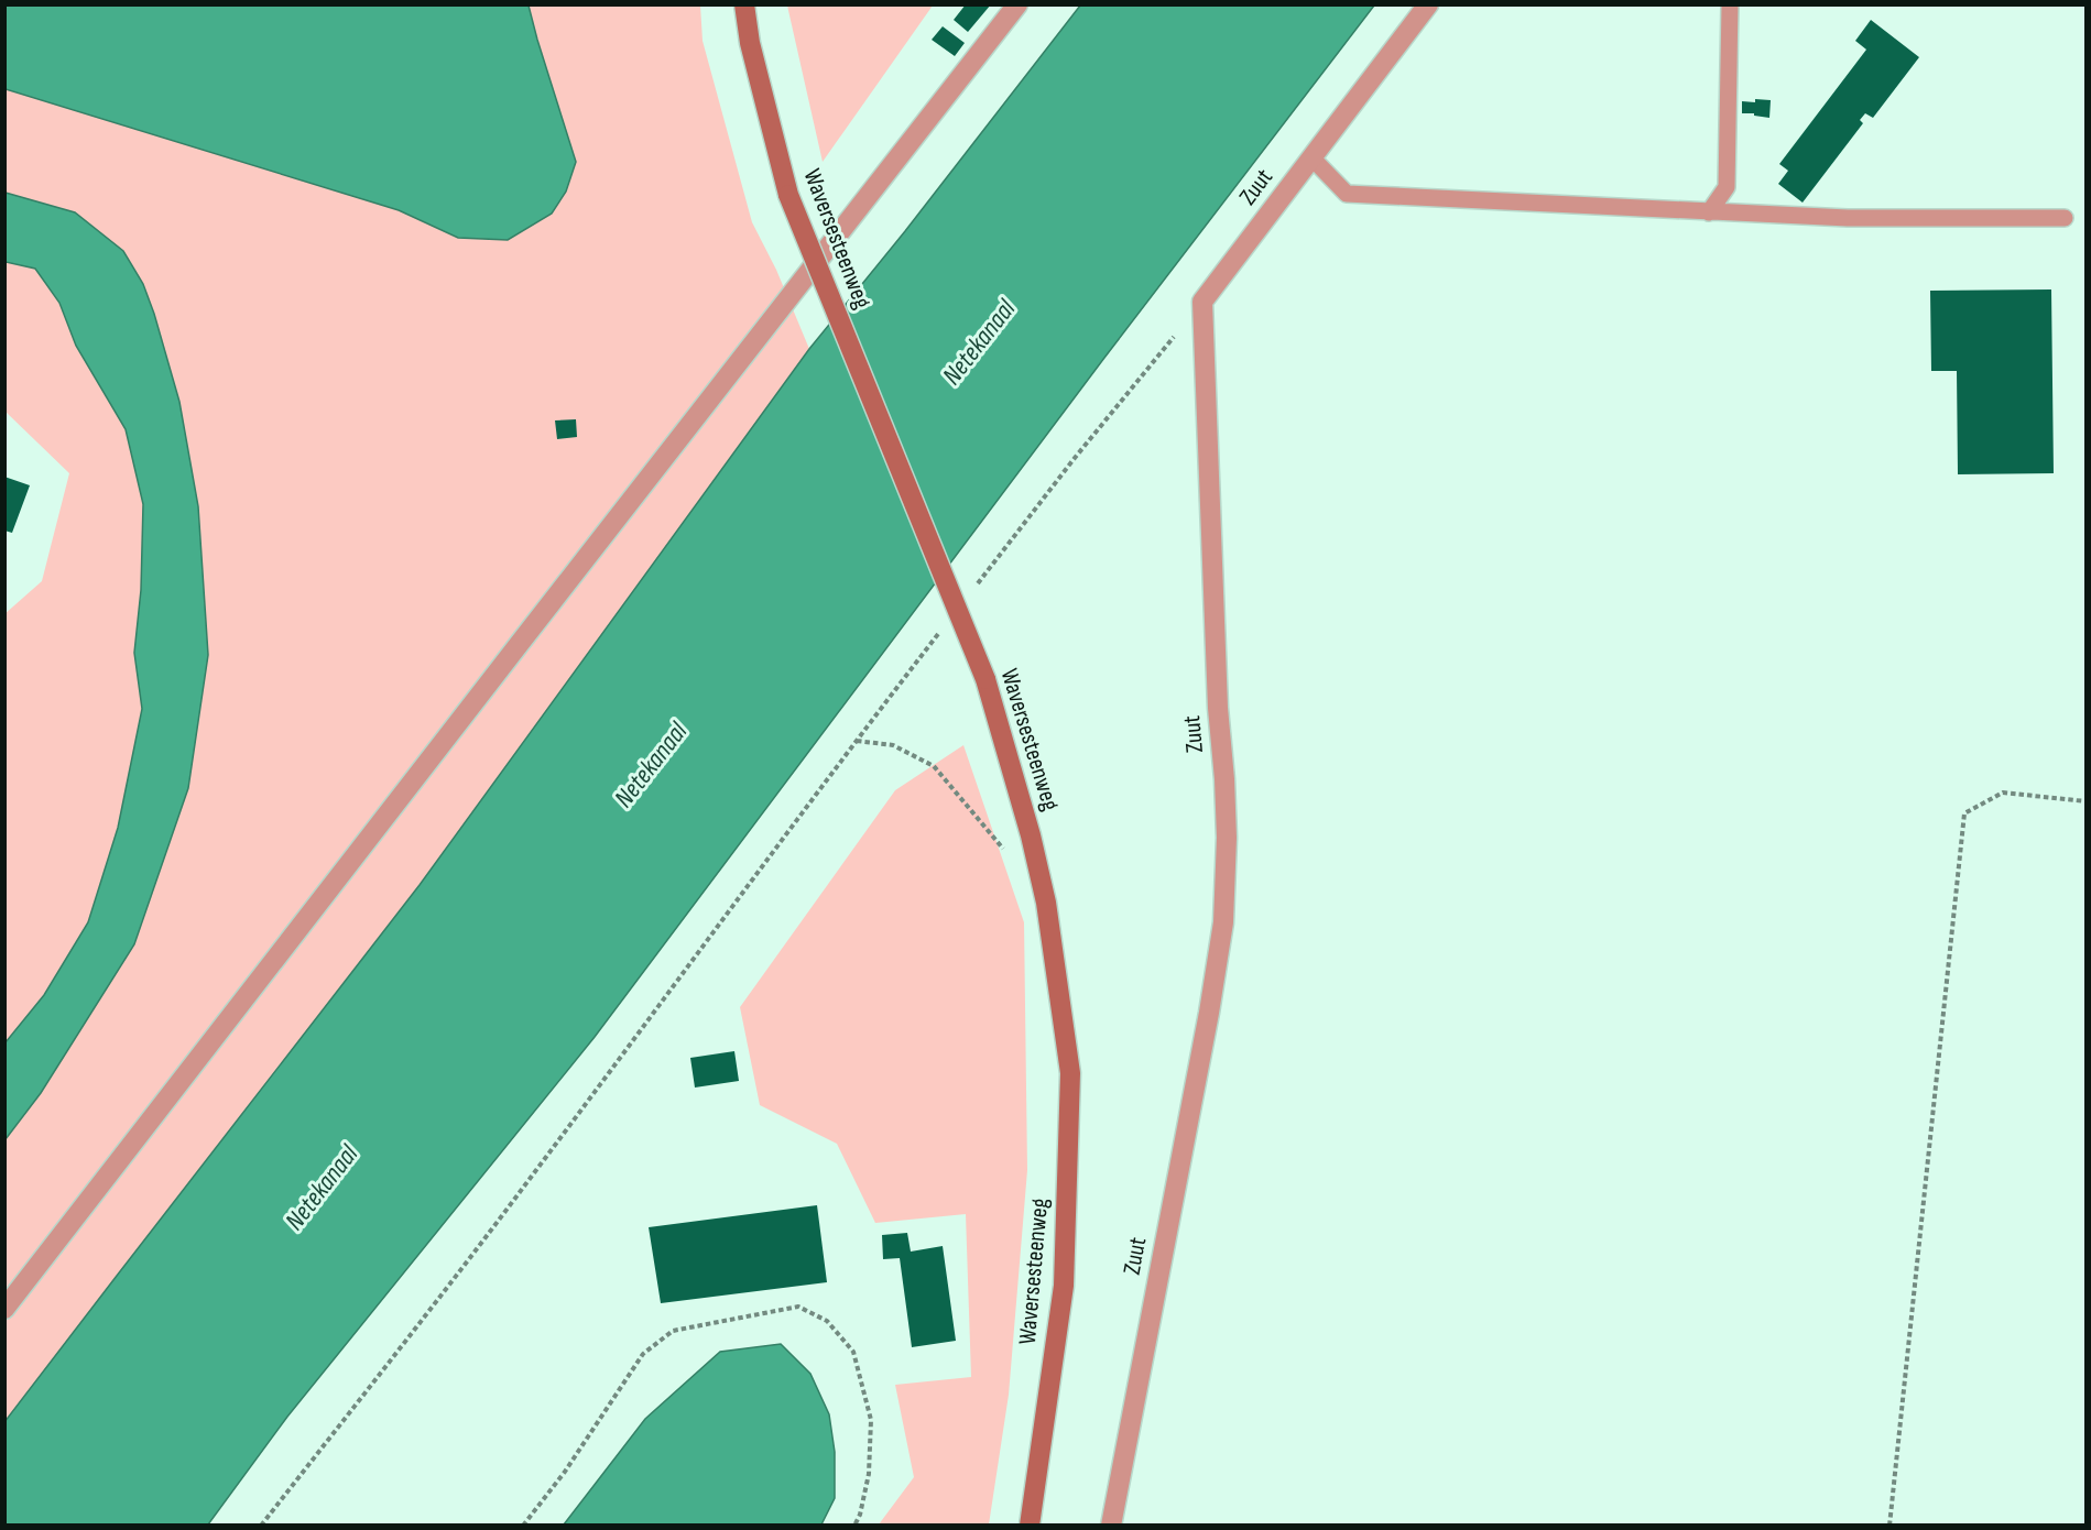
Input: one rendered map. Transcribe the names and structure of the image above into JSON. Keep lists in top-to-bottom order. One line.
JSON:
{"streets":{"main road":["Waversesteenweg"],"street":["Zuut"]},"water":["Netekanaal"]}
